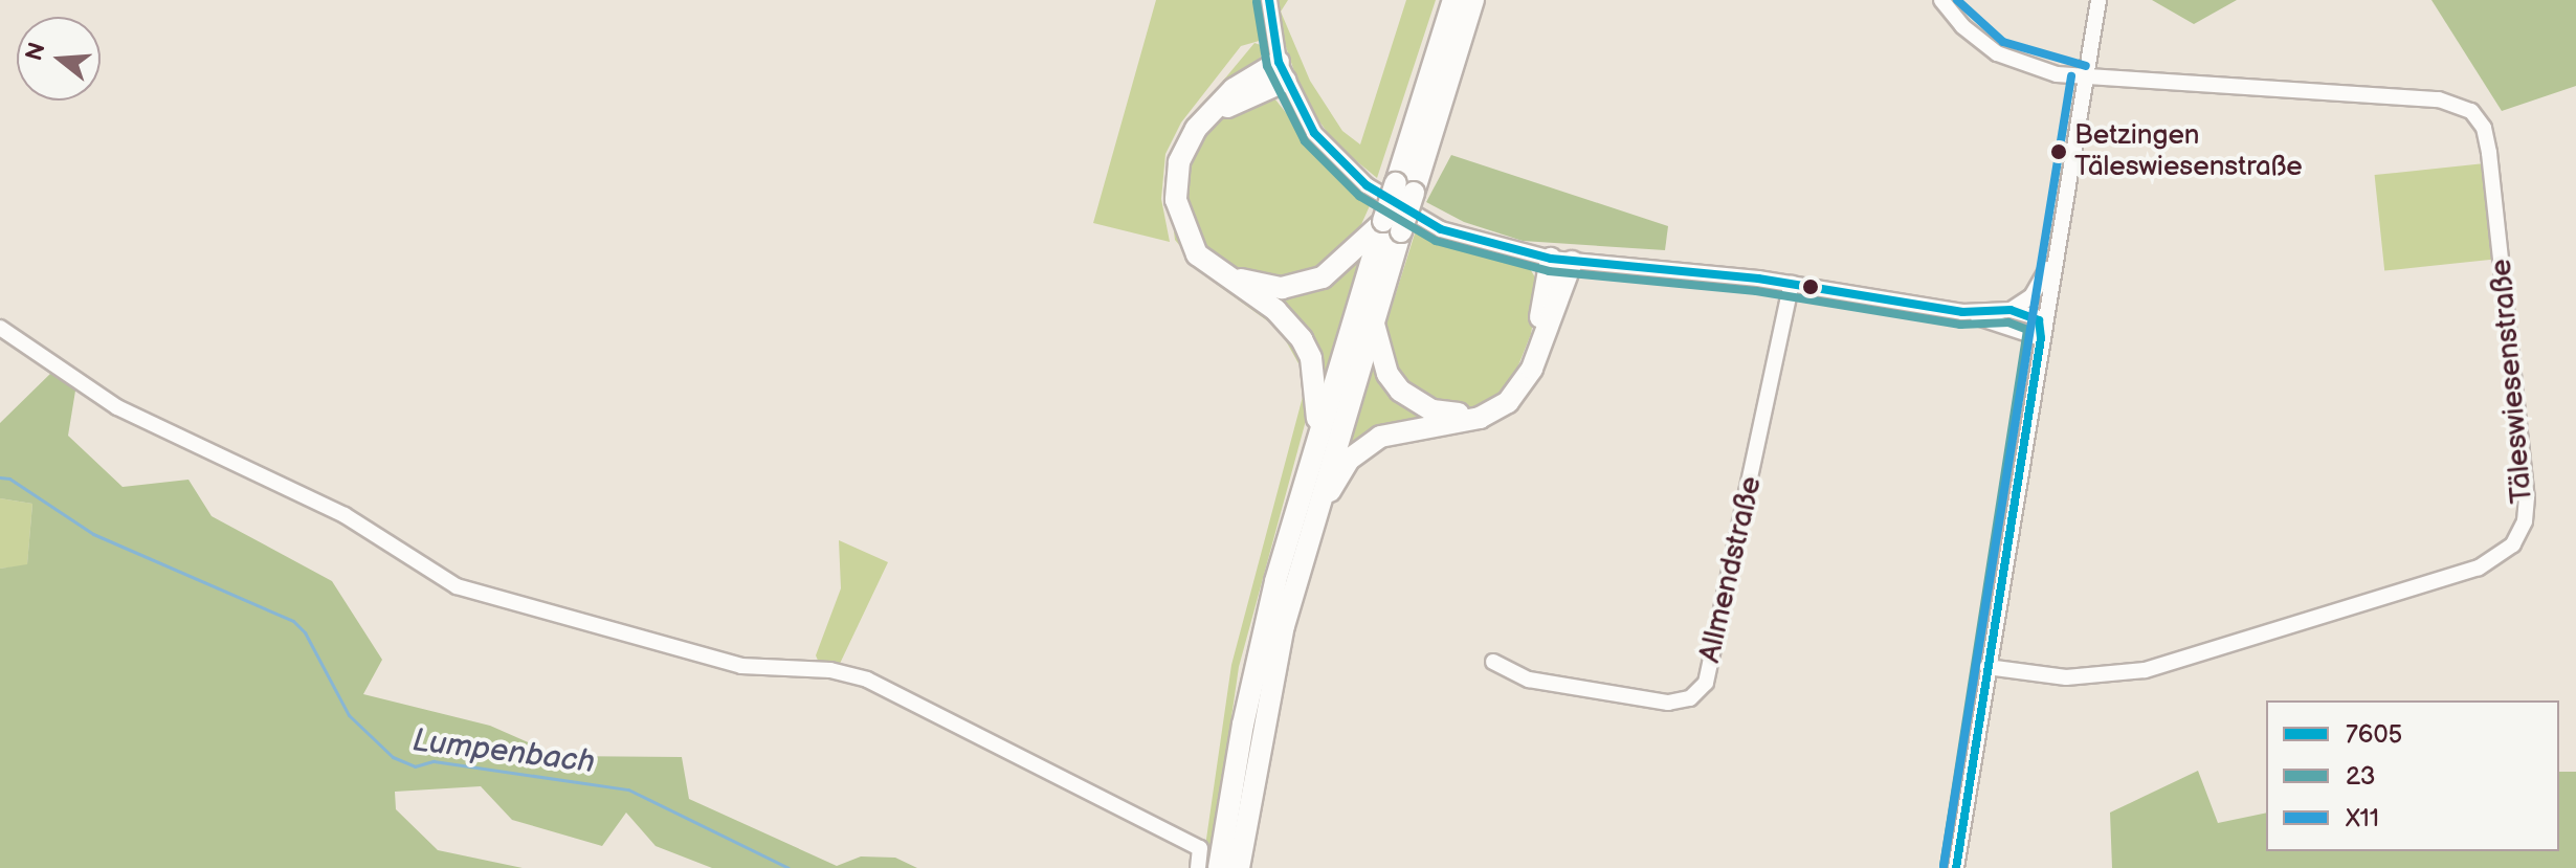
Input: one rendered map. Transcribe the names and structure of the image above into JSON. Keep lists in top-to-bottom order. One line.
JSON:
{"streets":{"street":["Täleswiesenstraße","Allmendstraße"]},"water":["Lumpenbach"],"places":["Betzingen Täleswiesenstraße"],"lines":["transit line 7605","transit line X11","transit line 23"],"legend":["7605","23","X11"],"north":"left"}
